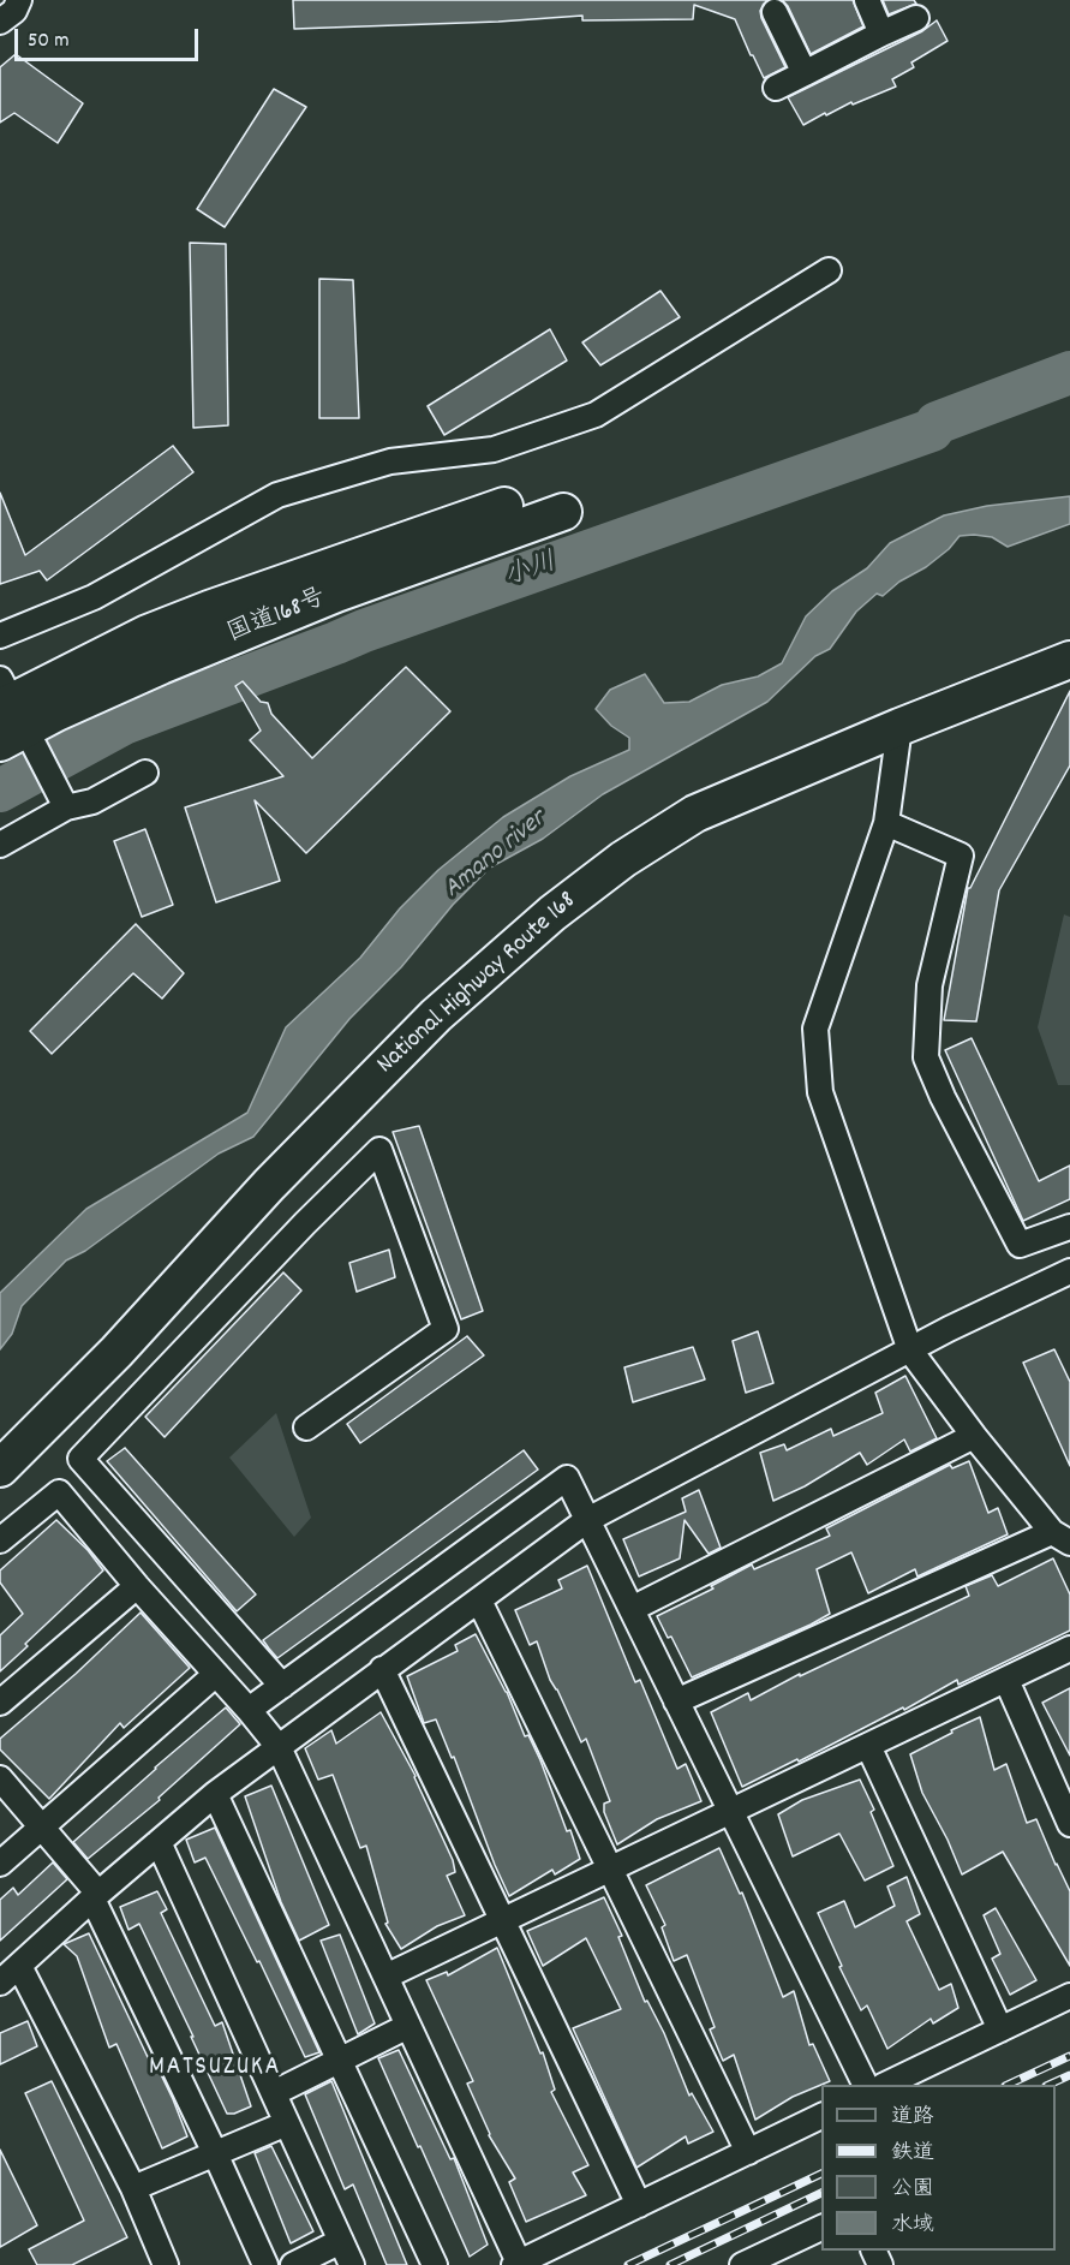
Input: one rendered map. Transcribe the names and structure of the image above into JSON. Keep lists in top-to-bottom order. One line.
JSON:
{"streets":{"highway":["National Highway Route 168"]},"districts":["MATSUZUKA"],"water":["小川","Amano river"],"legend":["道路","鉄道","公園","水域"],"scale_bar":"50 m"}
